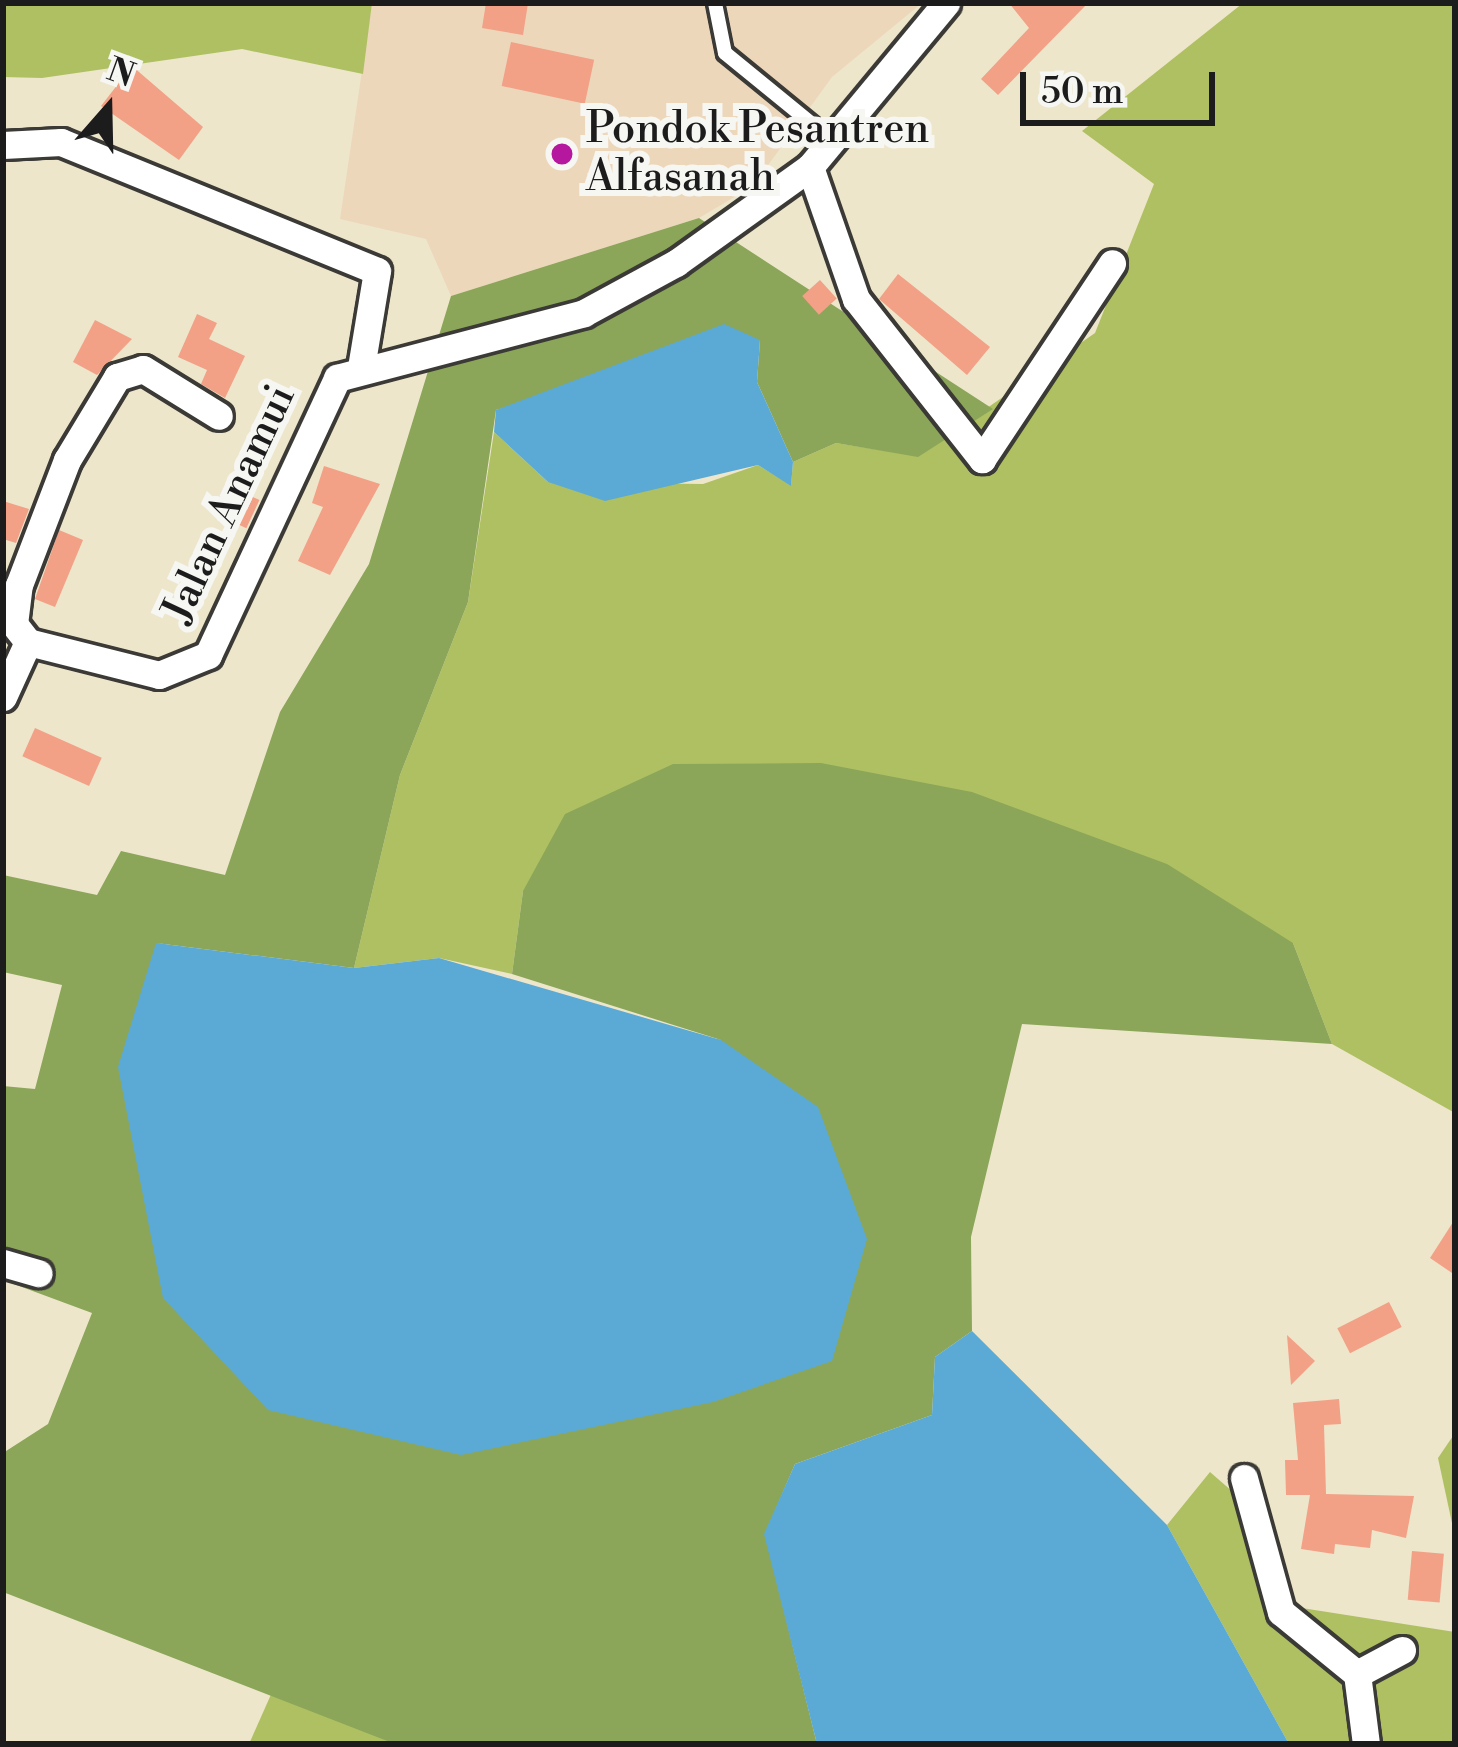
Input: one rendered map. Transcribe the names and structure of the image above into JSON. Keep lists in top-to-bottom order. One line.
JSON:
{"streets":{"street":["Jalan Anamui"]},"places":["Pondok Pesantren Alfasanah"],"scale_bar":"50 m","north":"top"}
